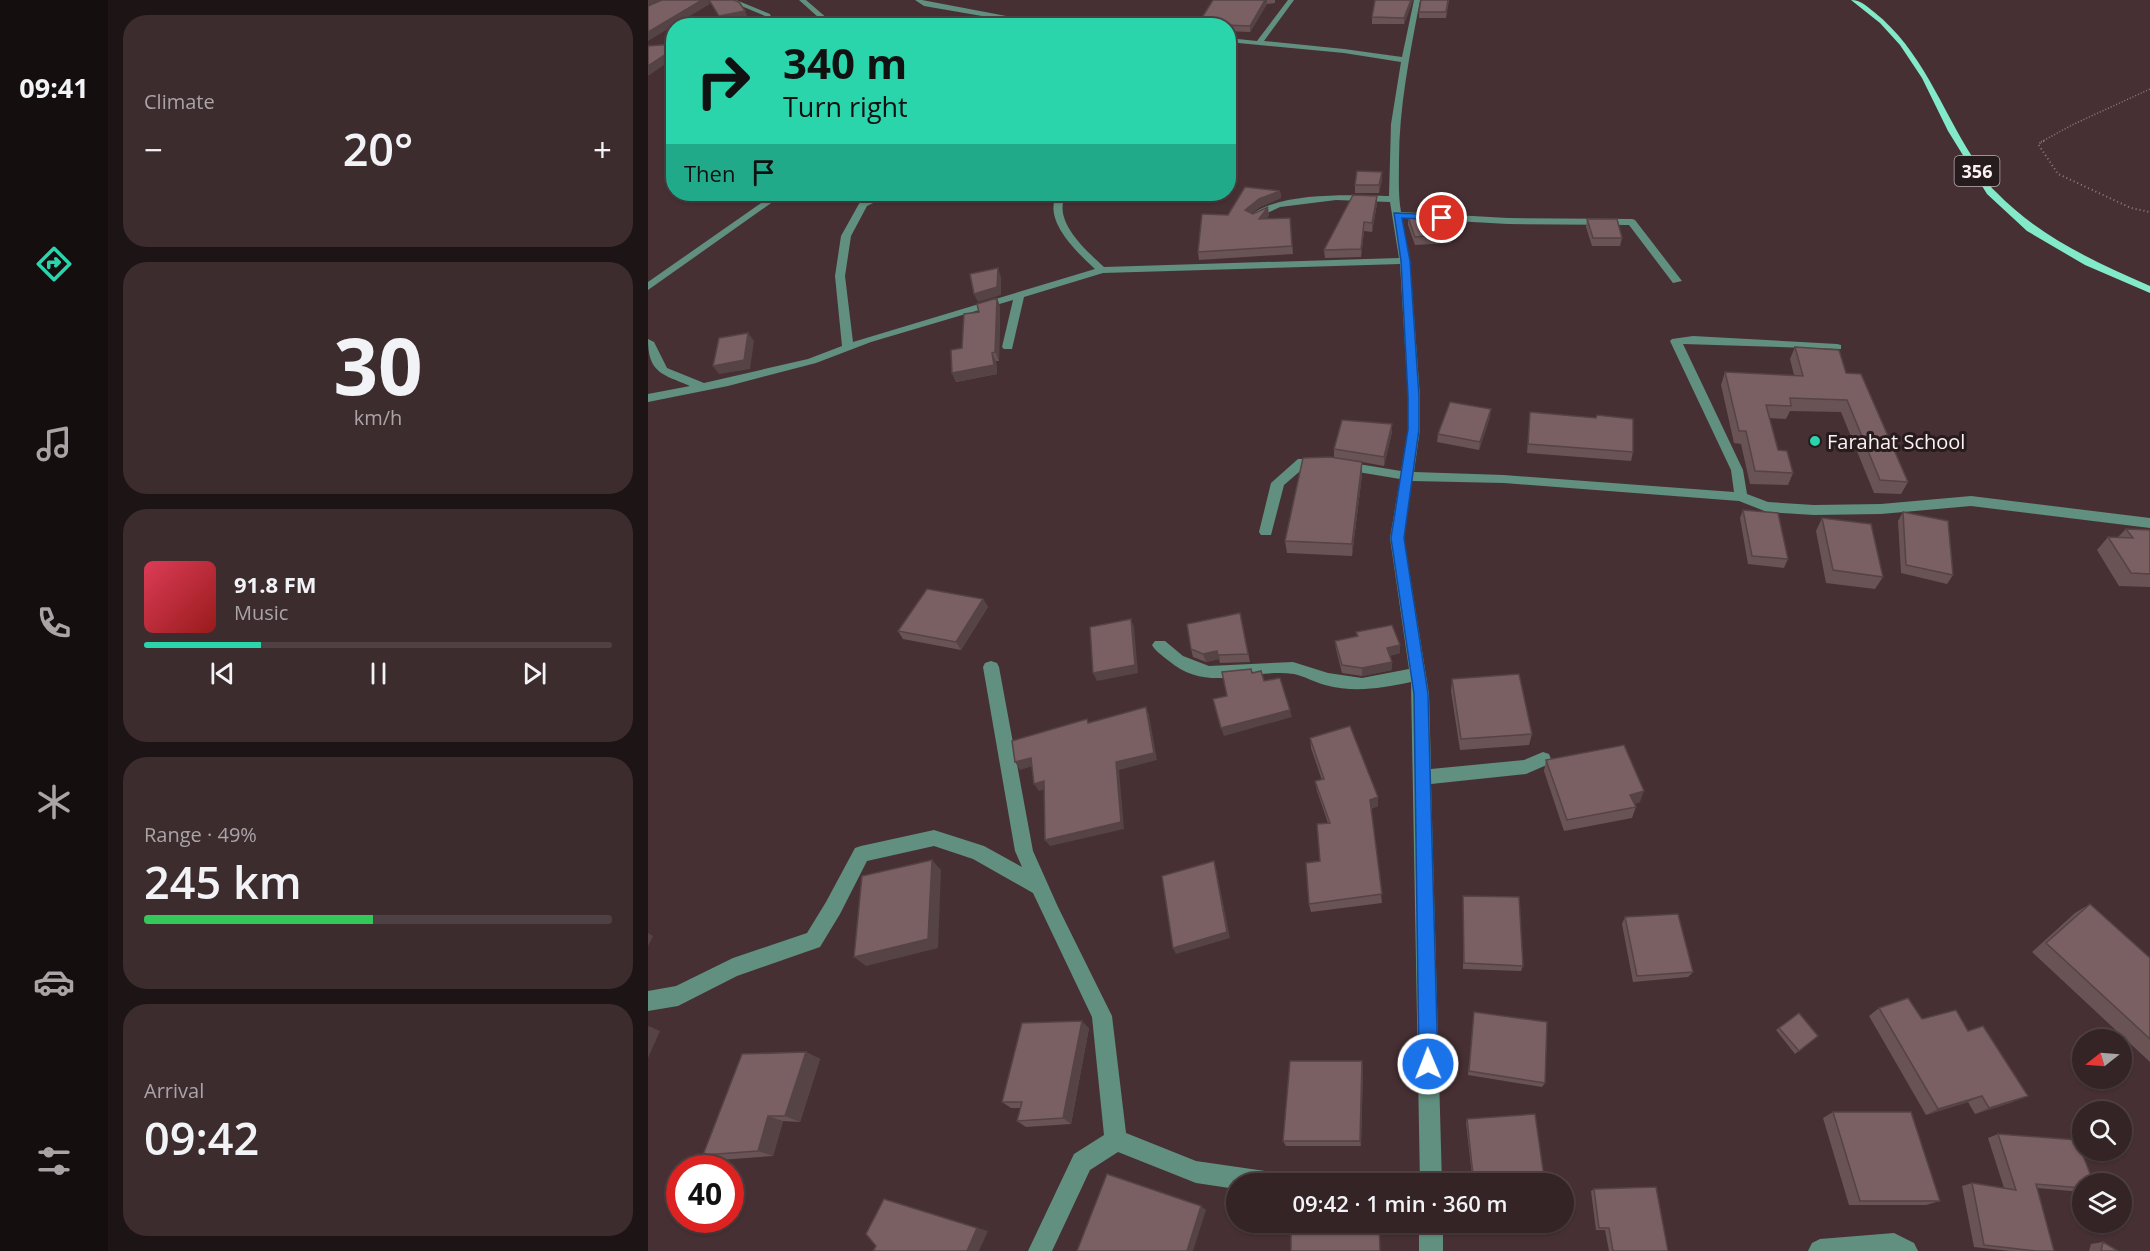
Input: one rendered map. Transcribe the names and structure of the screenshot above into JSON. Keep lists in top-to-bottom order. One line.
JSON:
{"streets":{"main road":["356"]},"places":["Farahat School"],"north":"left","page":{"tabs":"09:41","tile":["Climate",["30","km/h"],["Range · 49%","245 km"],["Arrival","09:42"]],"turn":["340 m","Turn right"],"heat":["−","20°","+"],"then":"Then","song":["91.8 FM","Music"],"limit":"40","trip":"09:42 · 1 min · 360 m"}}
